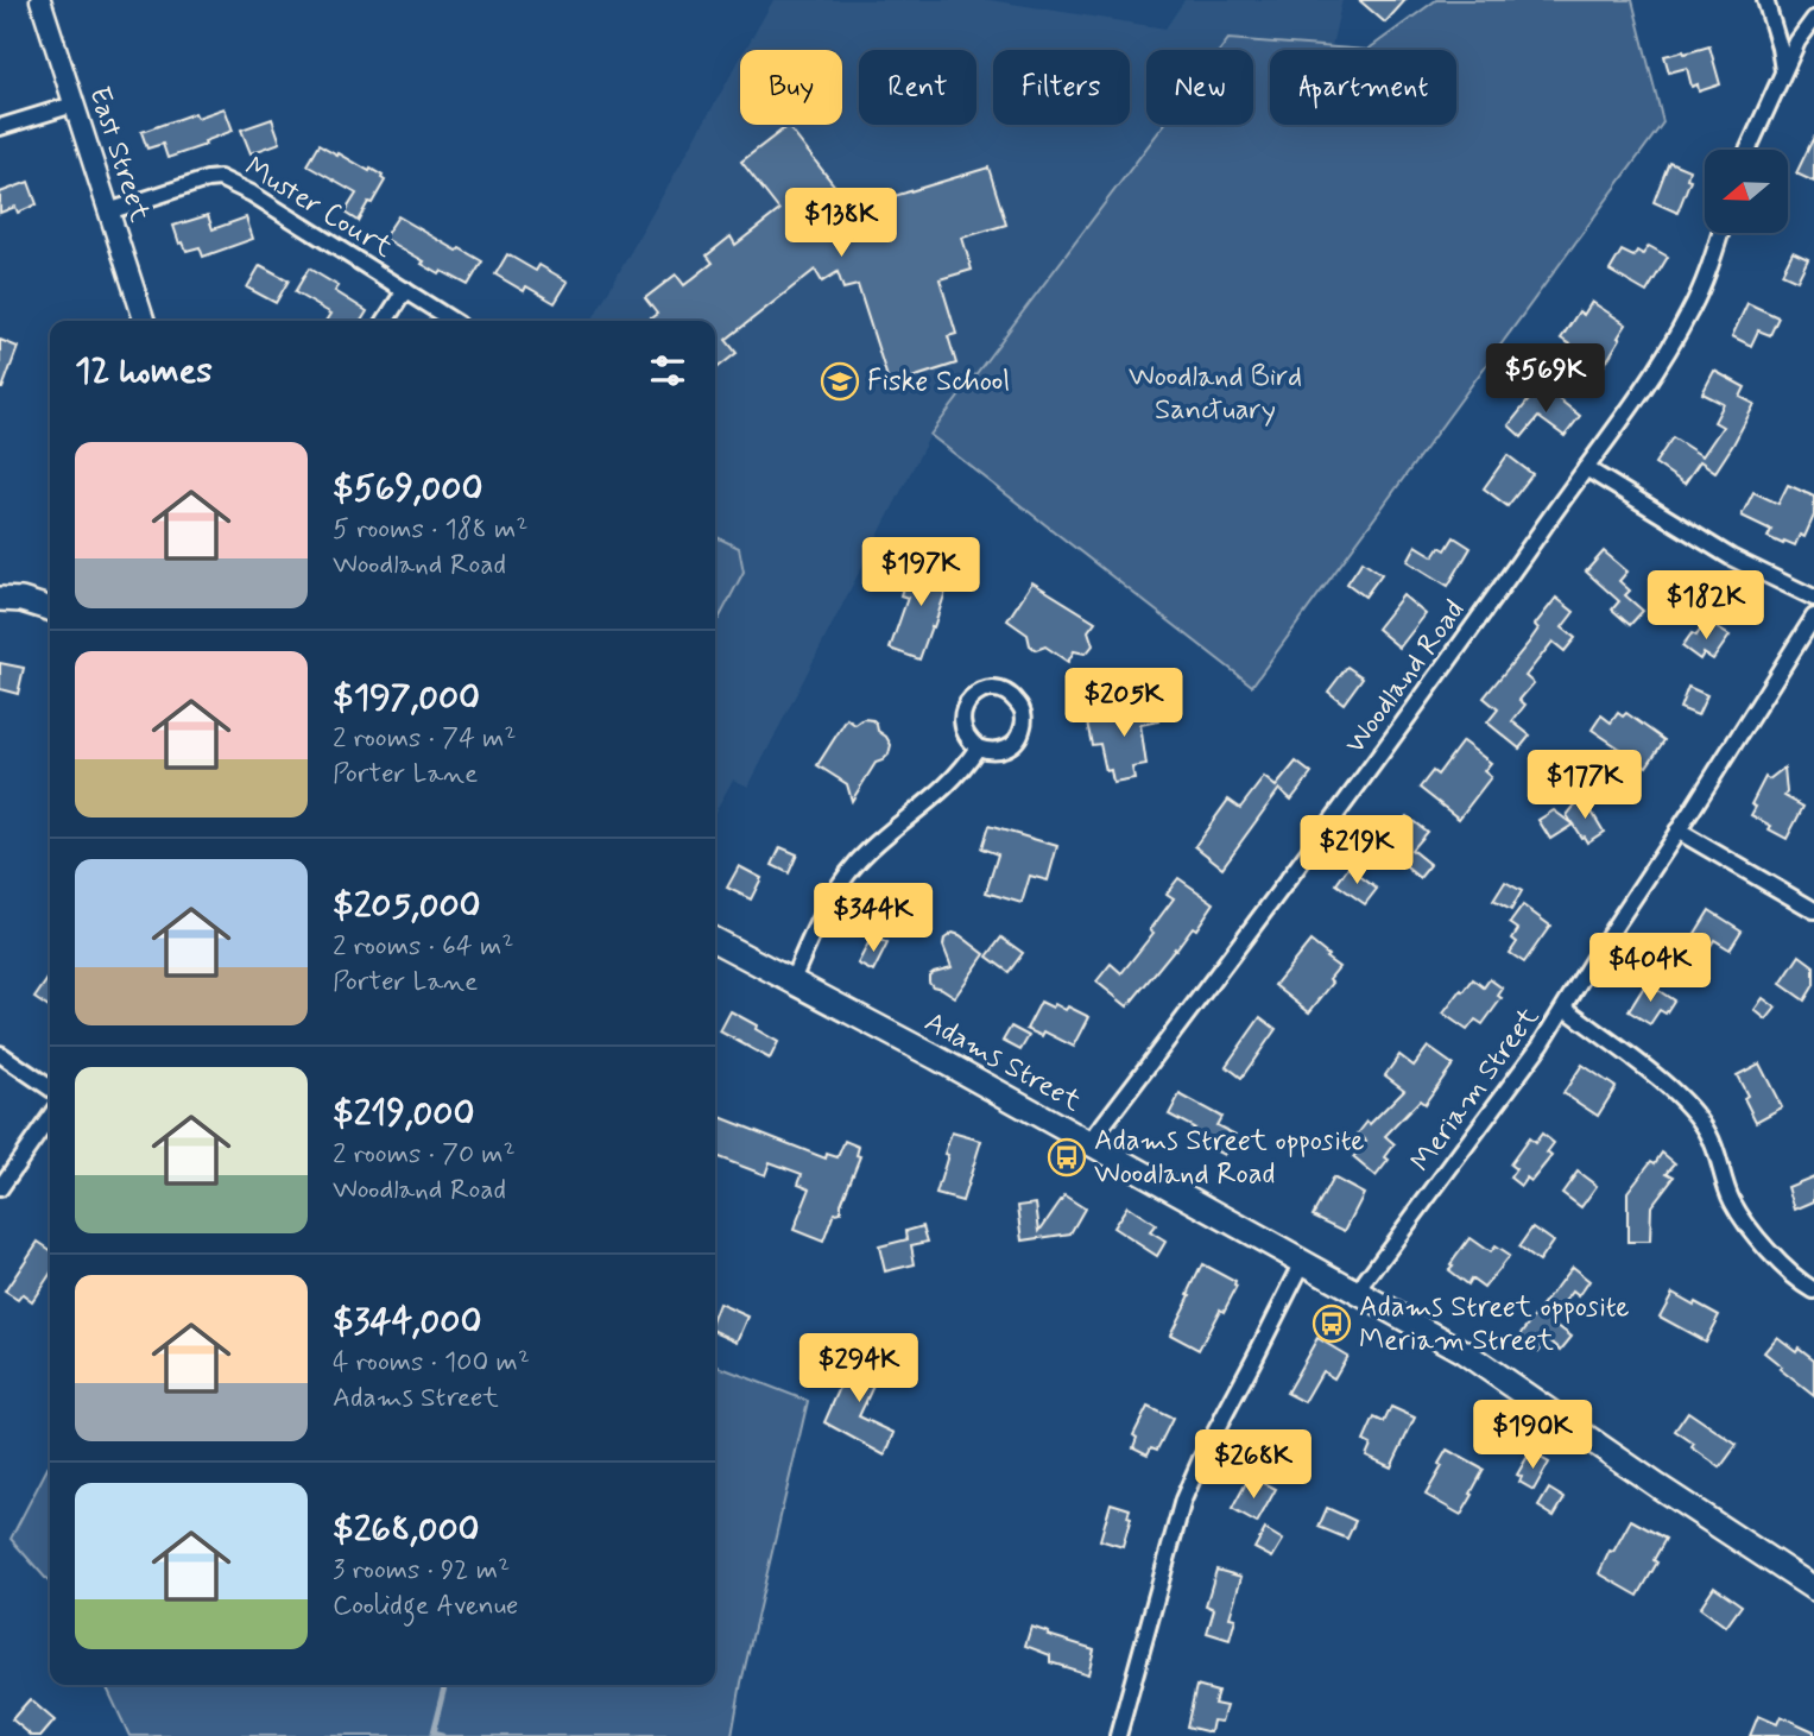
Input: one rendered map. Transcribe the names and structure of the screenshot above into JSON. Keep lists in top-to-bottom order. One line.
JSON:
{"streets":{"main road":["Adams Street"],"street":["East Street","Muster Court","Woodland Road","Meriam Street"]},"crossings":[["East Street","Muster Court"],["Woodland Road","Adams Street"],["Adams Street","Meriam Street"]],"parks":["Woodland Bird Sanctuary"],"places":{"school or university":["Fiske School"],"bus stop":["Adams Street opposite Woodland Road","Adams Street opposite Meriam Street"]},"north":"left","page":{"chip":["Buy","Rent","Filters","New","Apartment"],"price":["$138K","$569K","$197K","$182K","$205K","$177K","$219K","$344K","$404K","$294K","$190K","$268K"],"heading":"12 homes","list":[{"name":"$569,000","note":"5 rooms · 188 m² · Woodland Road"},{"name":"$197,000","note":"2 rooms · 74 m² · Porter Lane"},{"name":"$205,000","note":"2 rooms · 64 m² · Porter Lane"},{"name":"$219,000","note":"2 rooms · 70 m² · Woodland Road"},{"name":"$344,000","note":"4 rooms · 100 m² · Adams Street"},{"name":"$268,000","note":"3 rooms · 92 m² · Coolidge Avenue"}]}}
